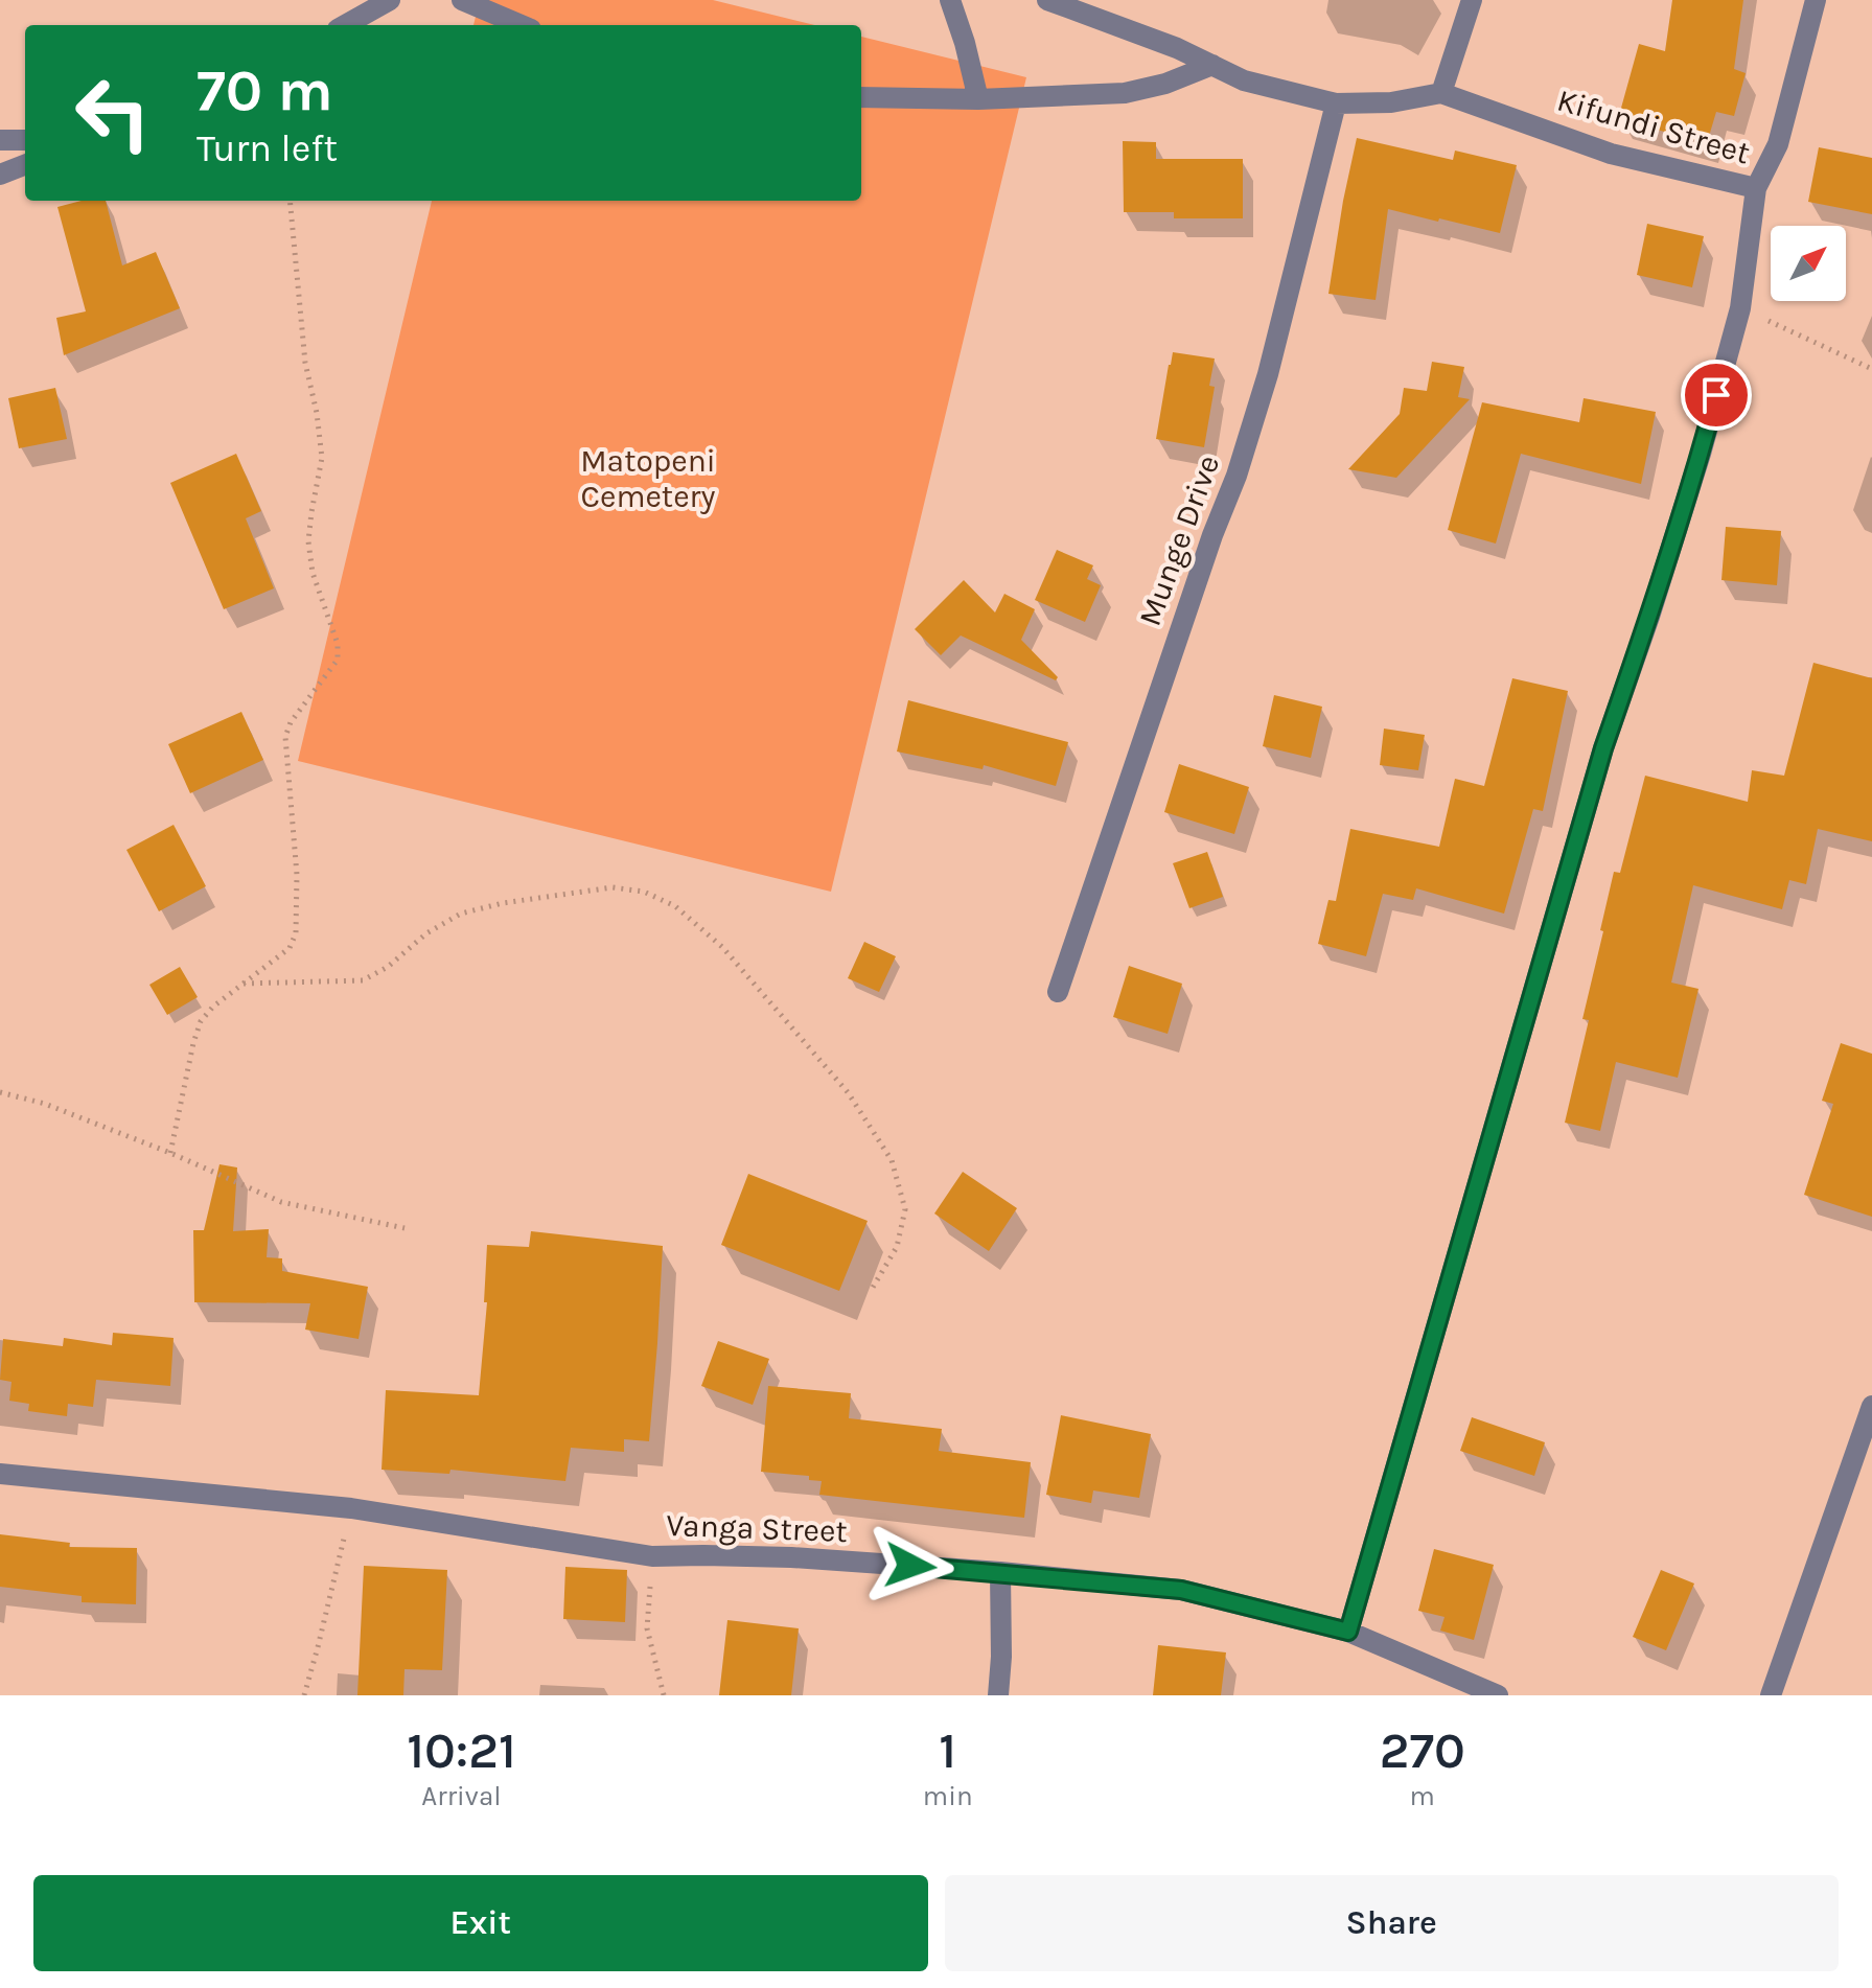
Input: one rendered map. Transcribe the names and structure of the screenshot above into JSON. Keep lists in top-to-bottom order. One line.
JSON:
{"streets":{"street":["Kifundi Street","Munge Drive","Vanga Street"]},"parks":["Matopeni Cemetery"],"north":"top right","page":{"turn":["70 m","Turn left"],"eta":["10:21","Arrival","1","min","270","m"],"buttons":["Exit","Share"]}}
